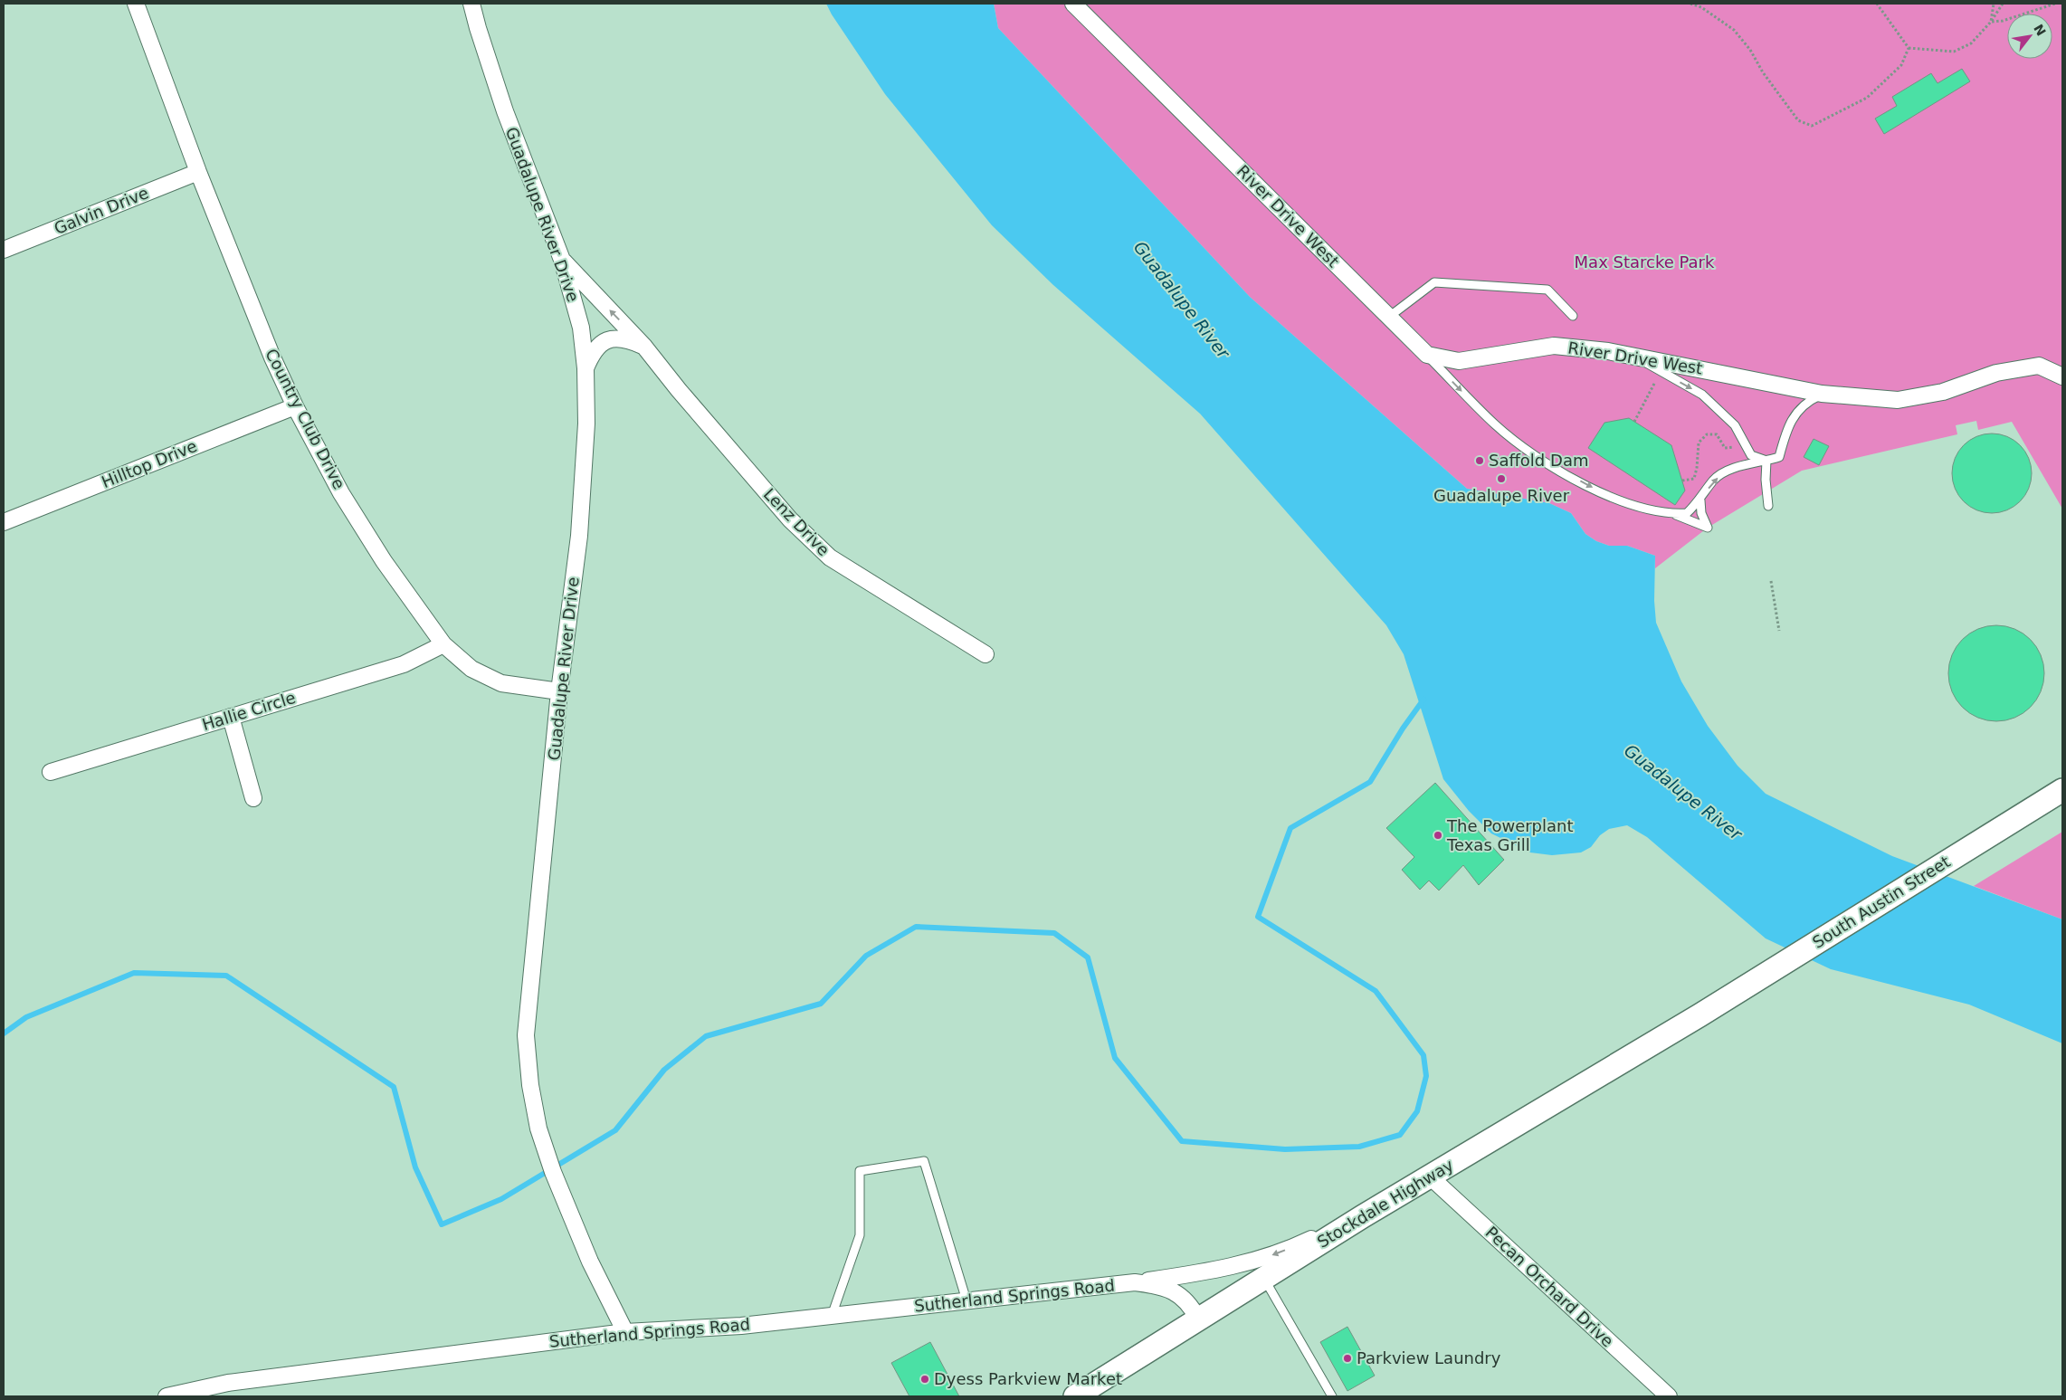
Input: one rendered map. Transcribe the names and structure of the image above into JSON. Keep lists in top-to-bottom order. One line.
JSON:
{"streets":{"main road":["South Austin Street","Stockdale Highway"],"street":["Galvin Drive","Guadalupe River Drive","River Drive West","Country Club Drive","Hilltop Drive","Lenz Drive","Hallie Circle","Pecan Orchard Drive","Sutherland Springs Road"]},"crossings":[["Galvin Drive","Country Club Drive"],["Guadalupe River Drive","Country Club Drive"],["Guadalupe River Drive","Lenz Drive"],["Guadalupe River Drive","Sutherland Springs Road"],["Country Club Drive","Hilltop Drive"],["Country Club Drive","Hallie Circle"],["South Austin Street","Stockdale Highway"],["Stockdale Highway","Pecan Orchard Drive"],["Stockdale Highway","Sutherland Springs Road"]],"water":["Guadalupe River"],"parks":["Max Starcke Park"],"places":["Saffold Dam","Guadalupe River","The Powerplant Texas Grill","Parkview Laundry","Dyess Parkview Market"],"north":"top right"}
